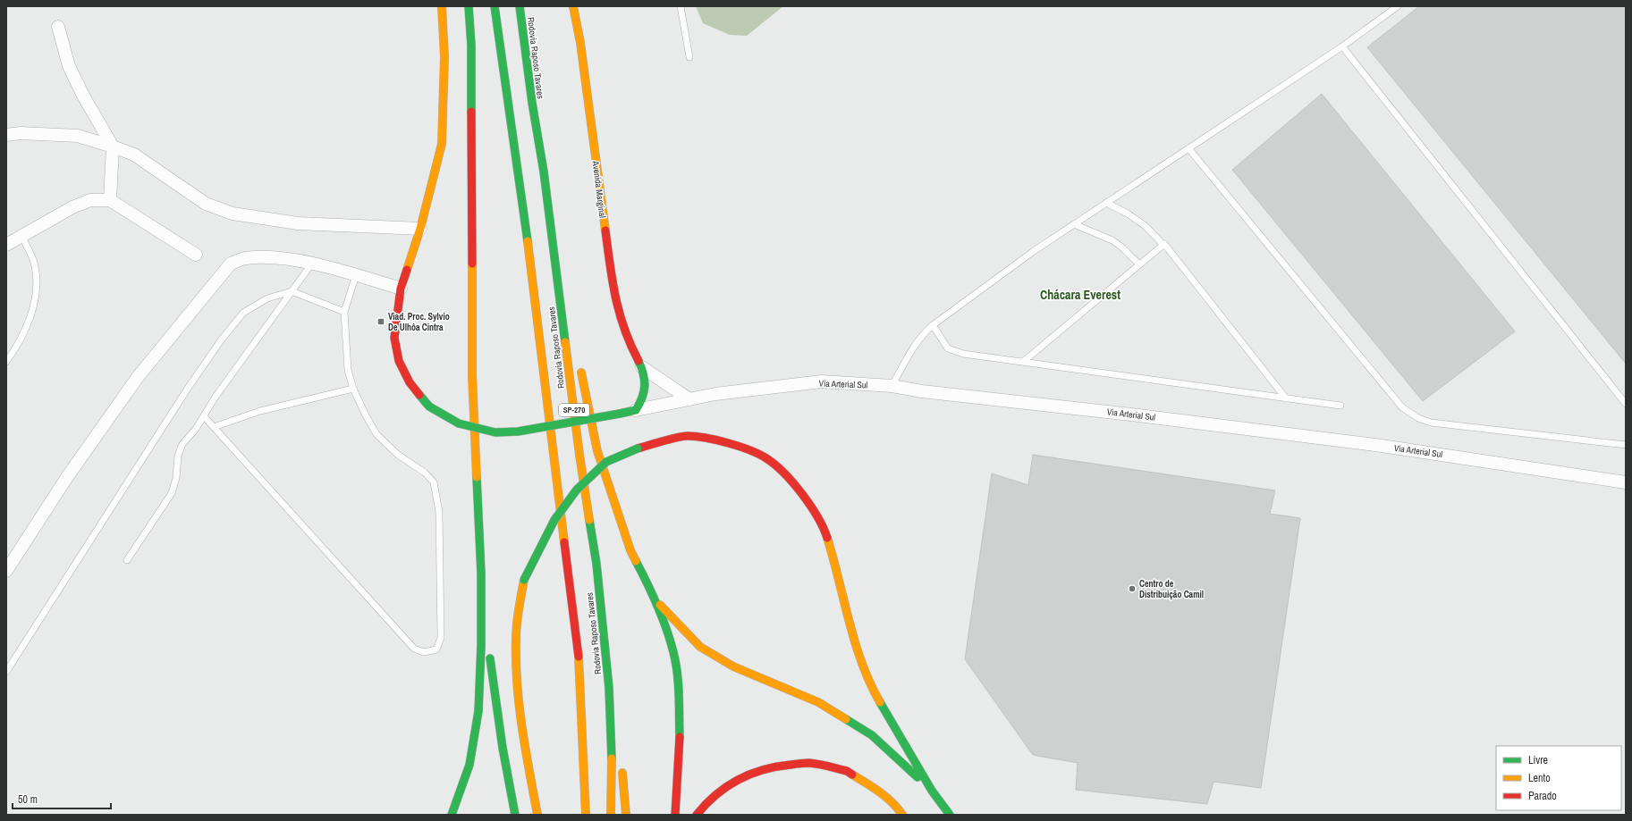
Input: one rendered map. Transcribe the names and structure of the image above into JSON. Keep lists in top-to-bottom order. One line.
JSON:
{"streets":{"main road":["Rodovia Raposo Tavares","Avenida Marginal","SP-270"],"street":["Via Arterial Sul"]},"crossings":[["Avenida Marginal","Via Arterial Sul"]],"districts":["Chácara Everest"],"places":{"transit":["Viad. Proc. Sylvio De Ulhôa Cintra"],"other":["Centro de Distribuição Camil"]},"legend":["Livre","Lento","Parado"],"scale_bar":"50 m"}
